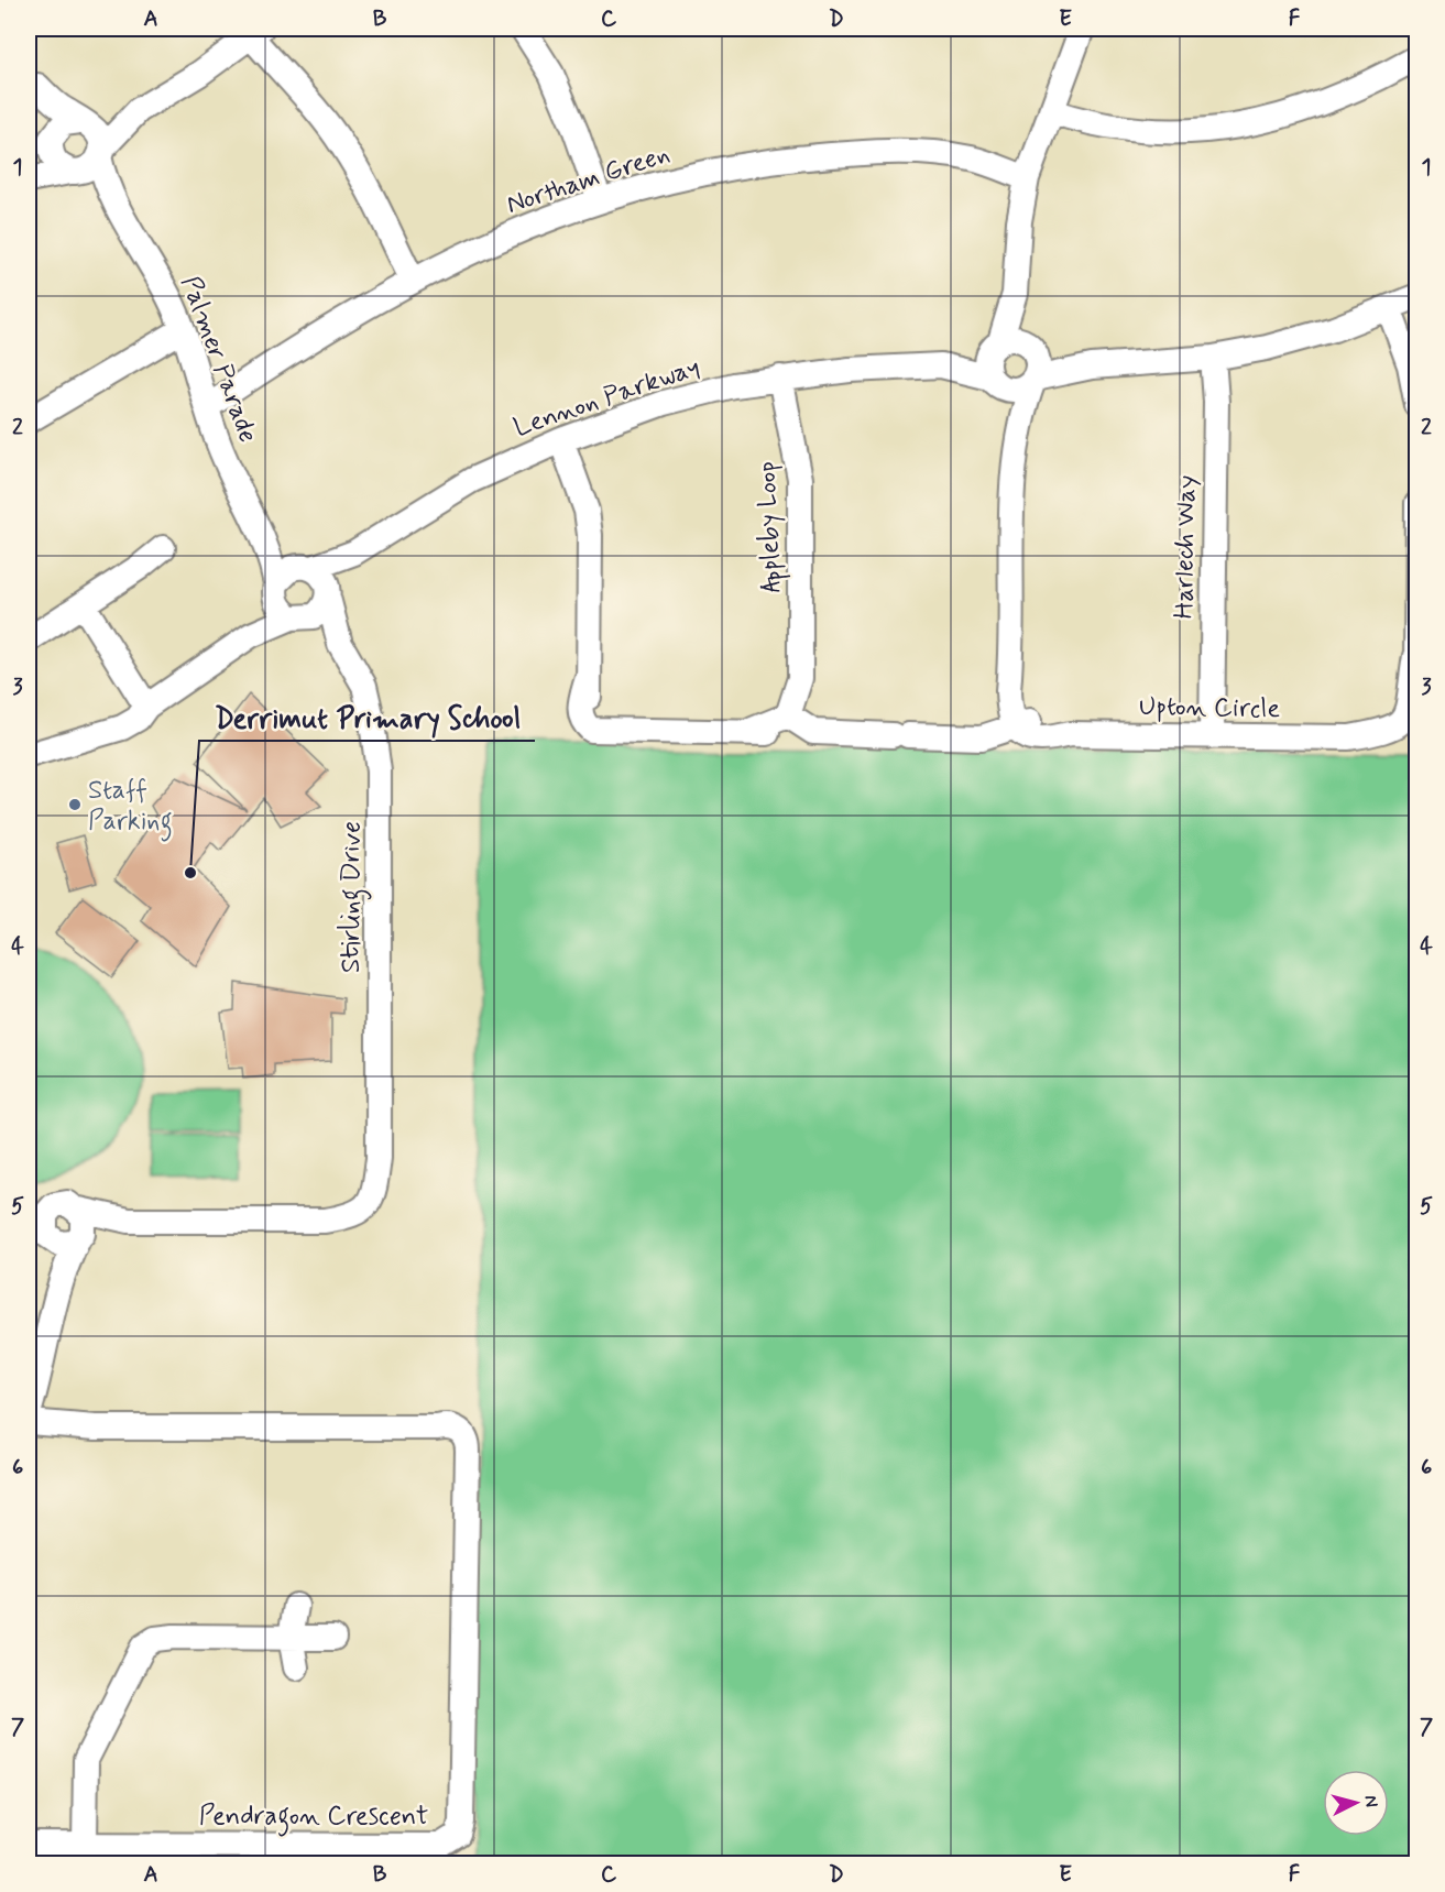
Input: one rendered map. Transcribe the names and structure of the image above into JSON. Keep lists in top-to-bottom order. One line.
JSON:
{"streets":{"street":["Northam Green","Palmer Parade","Lennon Parkway","Appleby Loop","Harlech Way","Upton Circle","Stirling Drive","Pendragon Crescent"]},"crossings":[["Northam Green","Palmer Parade"],["Palmer Parade","Lennon Parkway"],["Palmer Parade","Stirling Drive"],["Lennon Parkway","Appleby Loop"],["Lennon Parkway","Stirling Drive"],["Harlech Way","Upton Circle"]],"places":["Staff Parking","Derrimut Primary School"],"north":"right","grid":{"columns":["A","B","C","D","E","F"],"rows":["1","2","3","4","5","6","7"]}}
